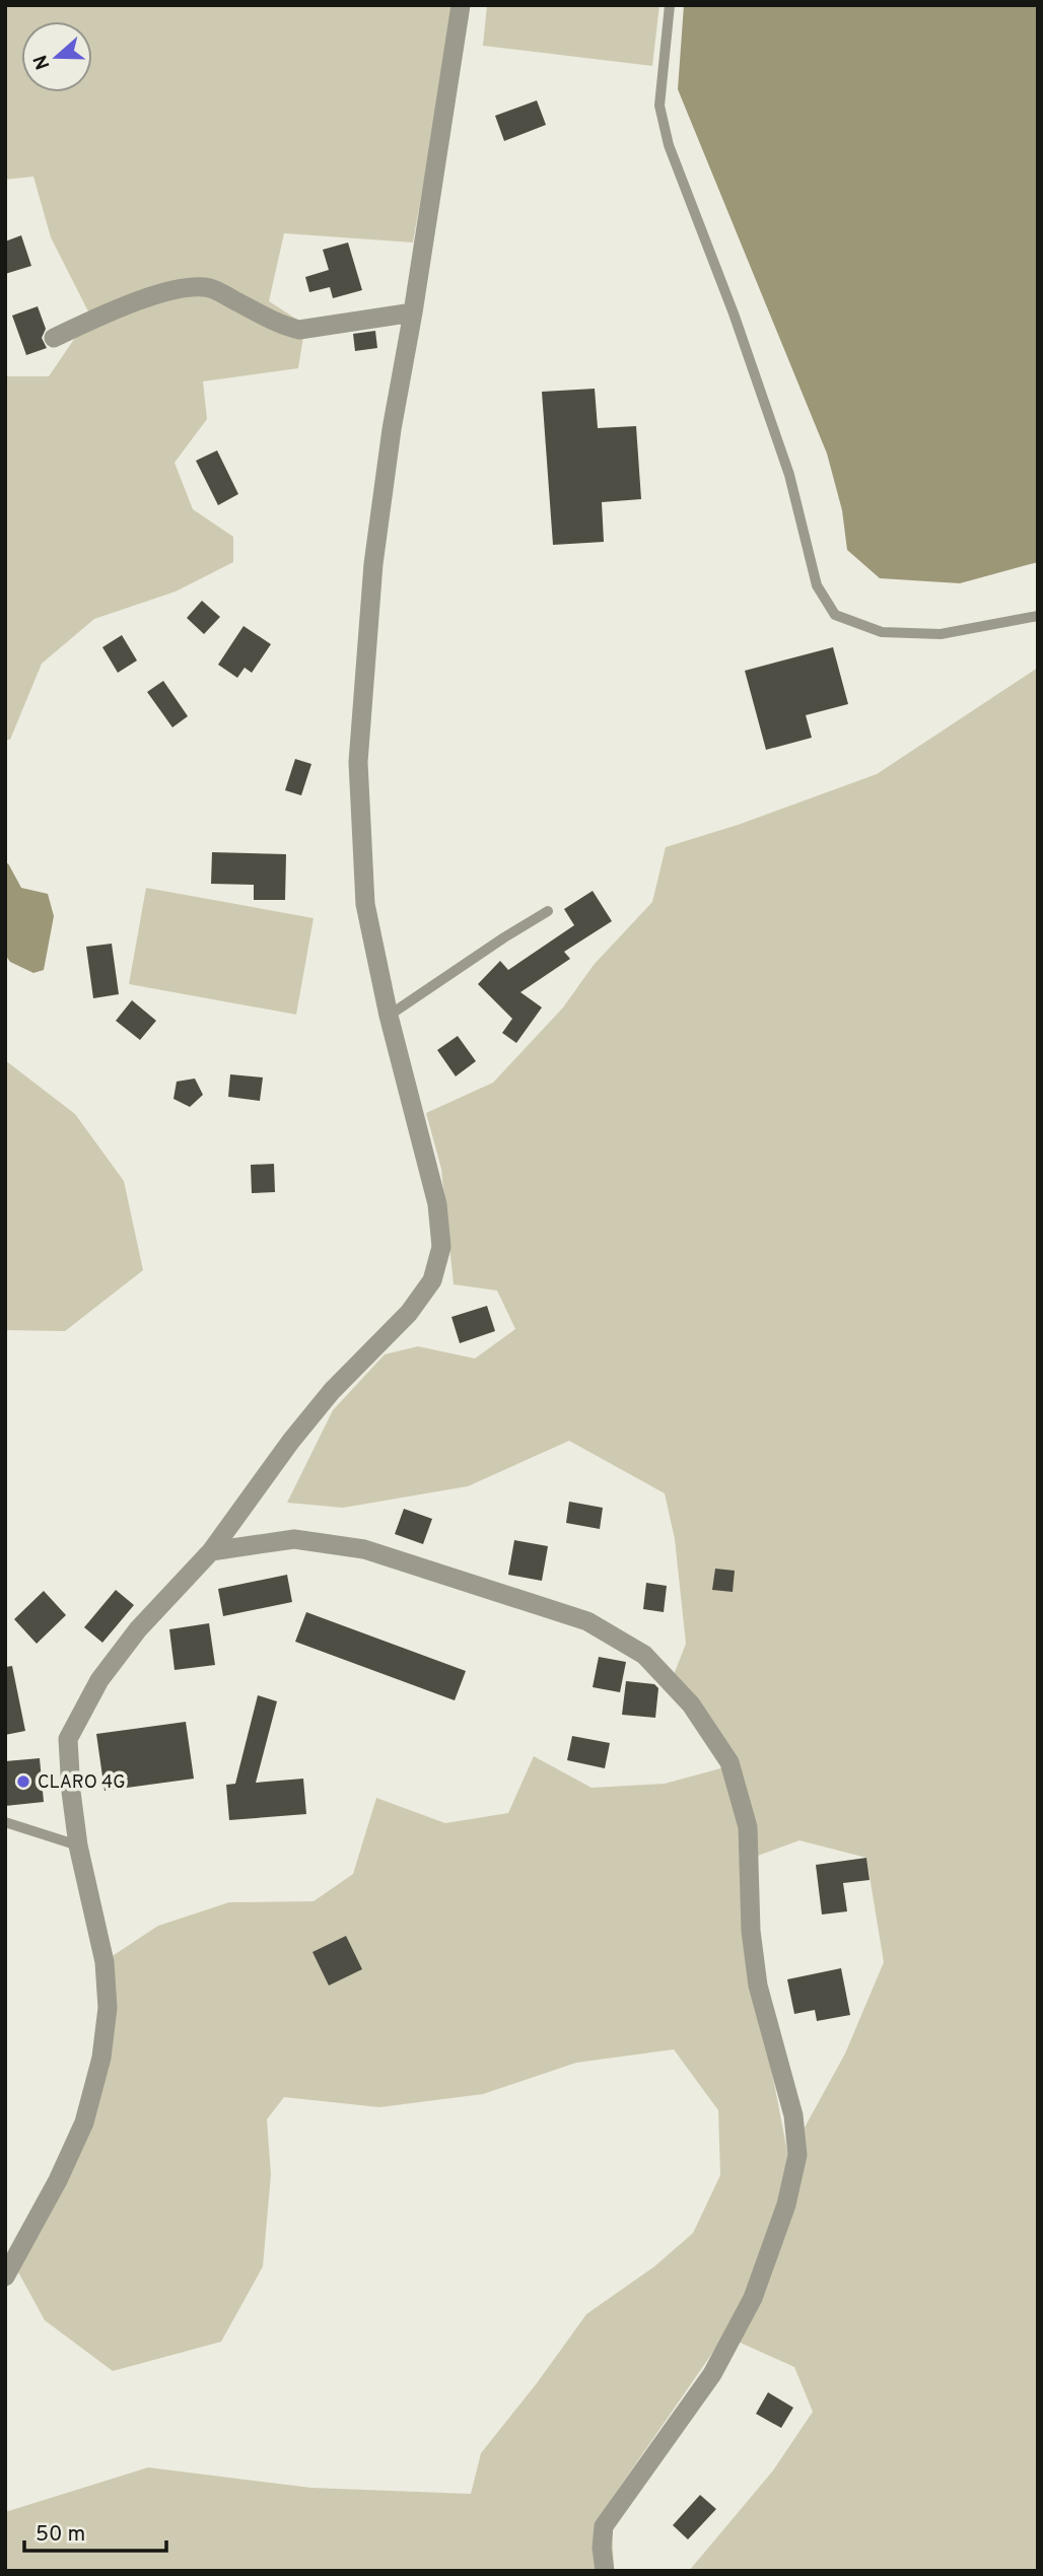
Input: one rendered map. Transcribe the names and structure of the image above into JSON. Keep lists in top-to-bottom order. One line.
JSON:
{"places":["CLARO 4G"],"scale_bar":"50 m","north":"left"}
